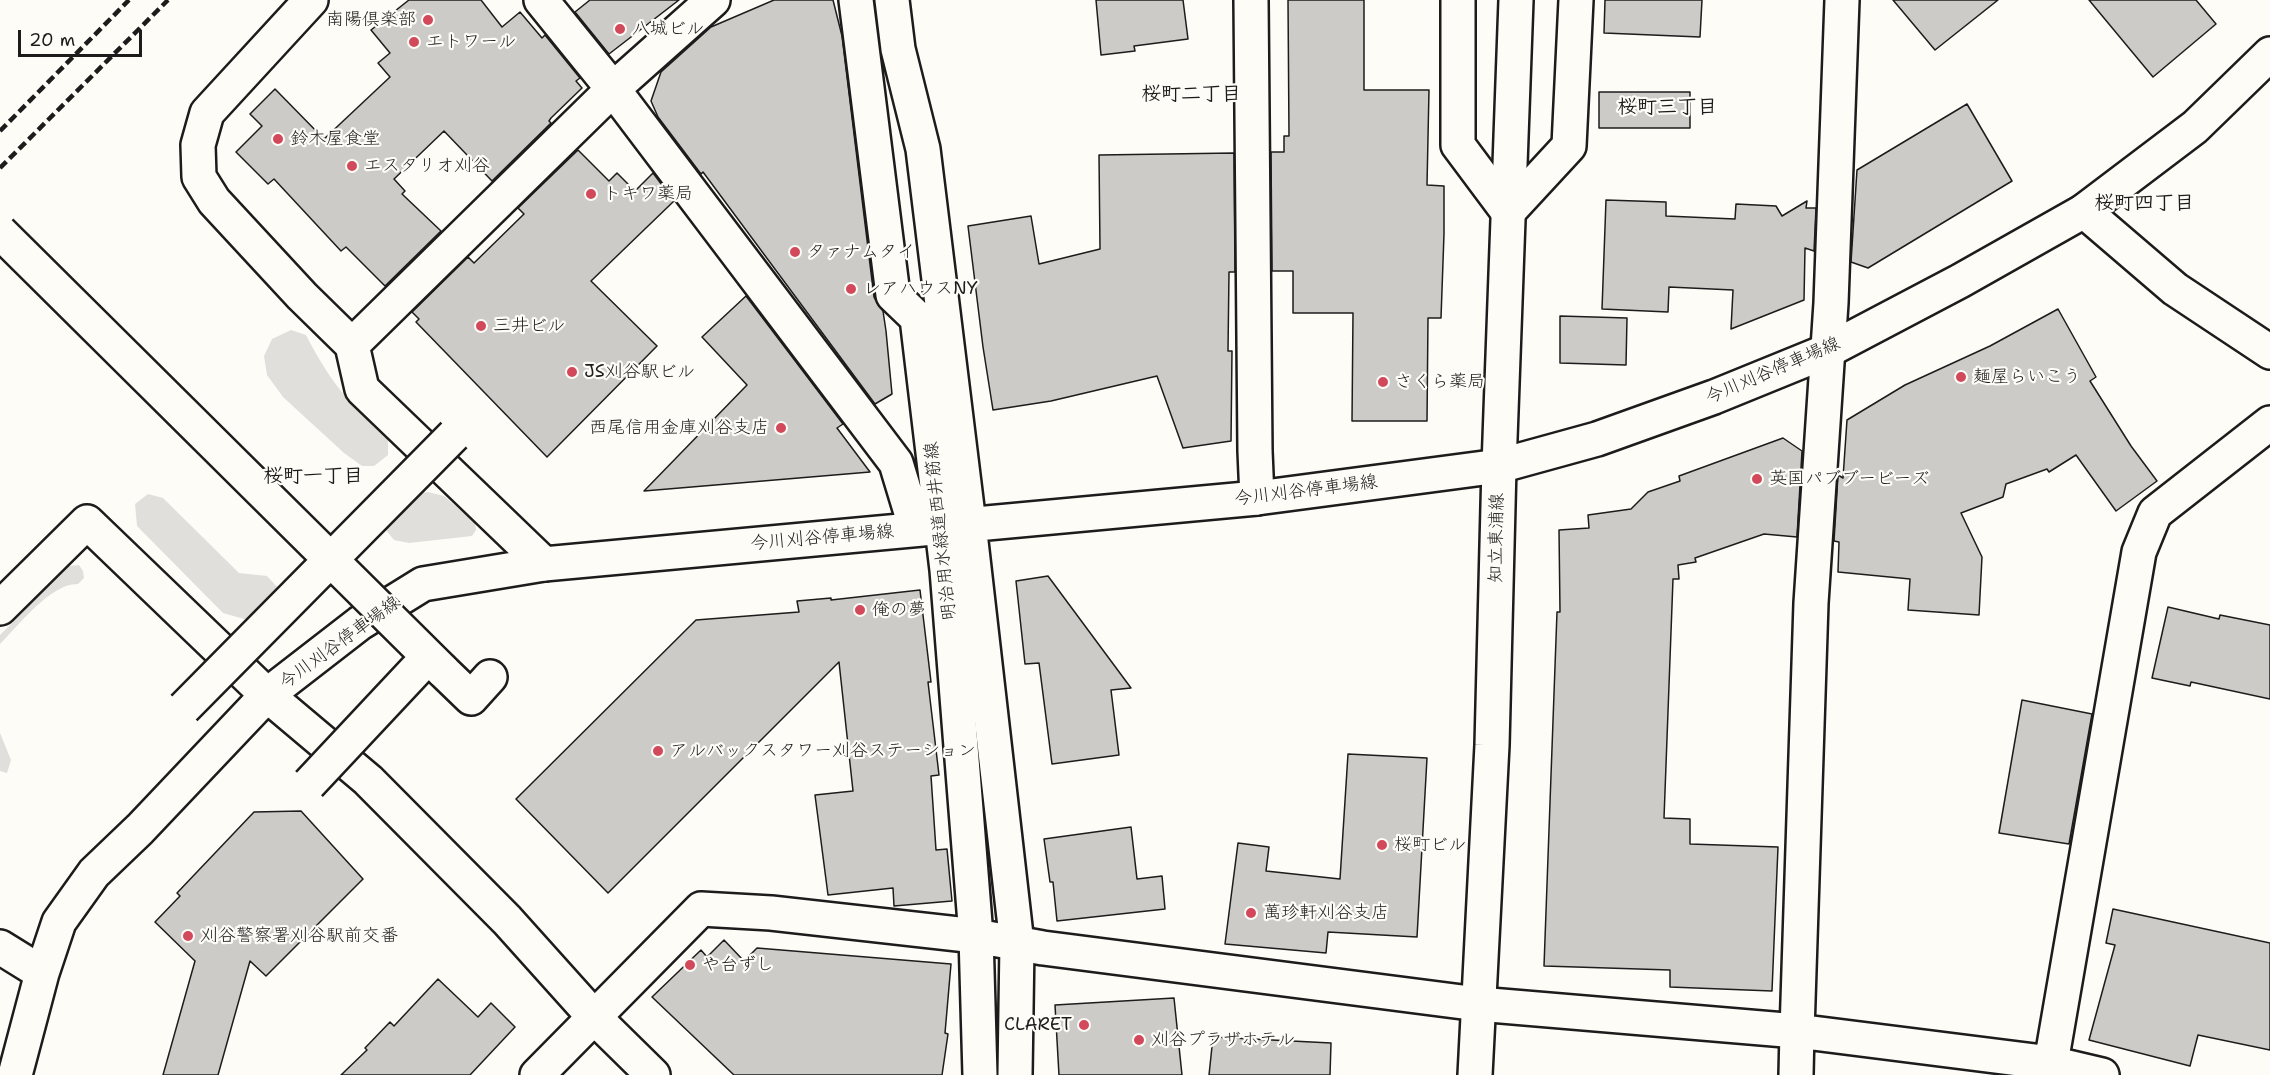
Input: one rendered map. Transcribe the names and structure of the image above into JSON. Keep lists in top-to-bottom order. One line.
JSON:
{"streets":{"street":["今川刈谷停車場線","明治用水緑道西井筋線","知立東浦線"]},"crossings":[["今川刈谷停車場線","明治用水緑道西井筋線"],["今川刈谷停車場線","知立東浦線"]],"districts":["桜町二丁目","桜町三丁目","桜町四丁目","桜町一丁目"],"places":["南陽倶楽部","八城ビル","エトワール","鈴木屋食堂","エスタリオ刈谷","トキワ薬局","タァナムタイ","レアハウスNY","三井ビル","JS刈谷駅ビル","麺屋らいこう","さくら薬局","西尾信用金庫刈谷支店","英国パブブービーズ","俺の夢","アルバックスタワー刈谷ステーション","桜町ビル","萬珍軒刈谷支店","刈谷警察署刈谷駅前交番","や台ずし","CLARET","刈谷プラザホテル"],"scale_bar":"20 m"}
